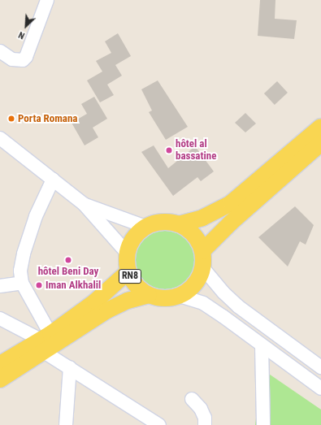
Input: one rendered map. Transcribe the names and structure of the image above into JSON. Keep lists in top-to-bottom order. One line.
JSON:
{"streets":{"main road":["RN8"]},"places":["Porta Romana","hôtel al bassatine","hôtel Beni Day","Iman Alkhalil"],"north":"bottom left"}
